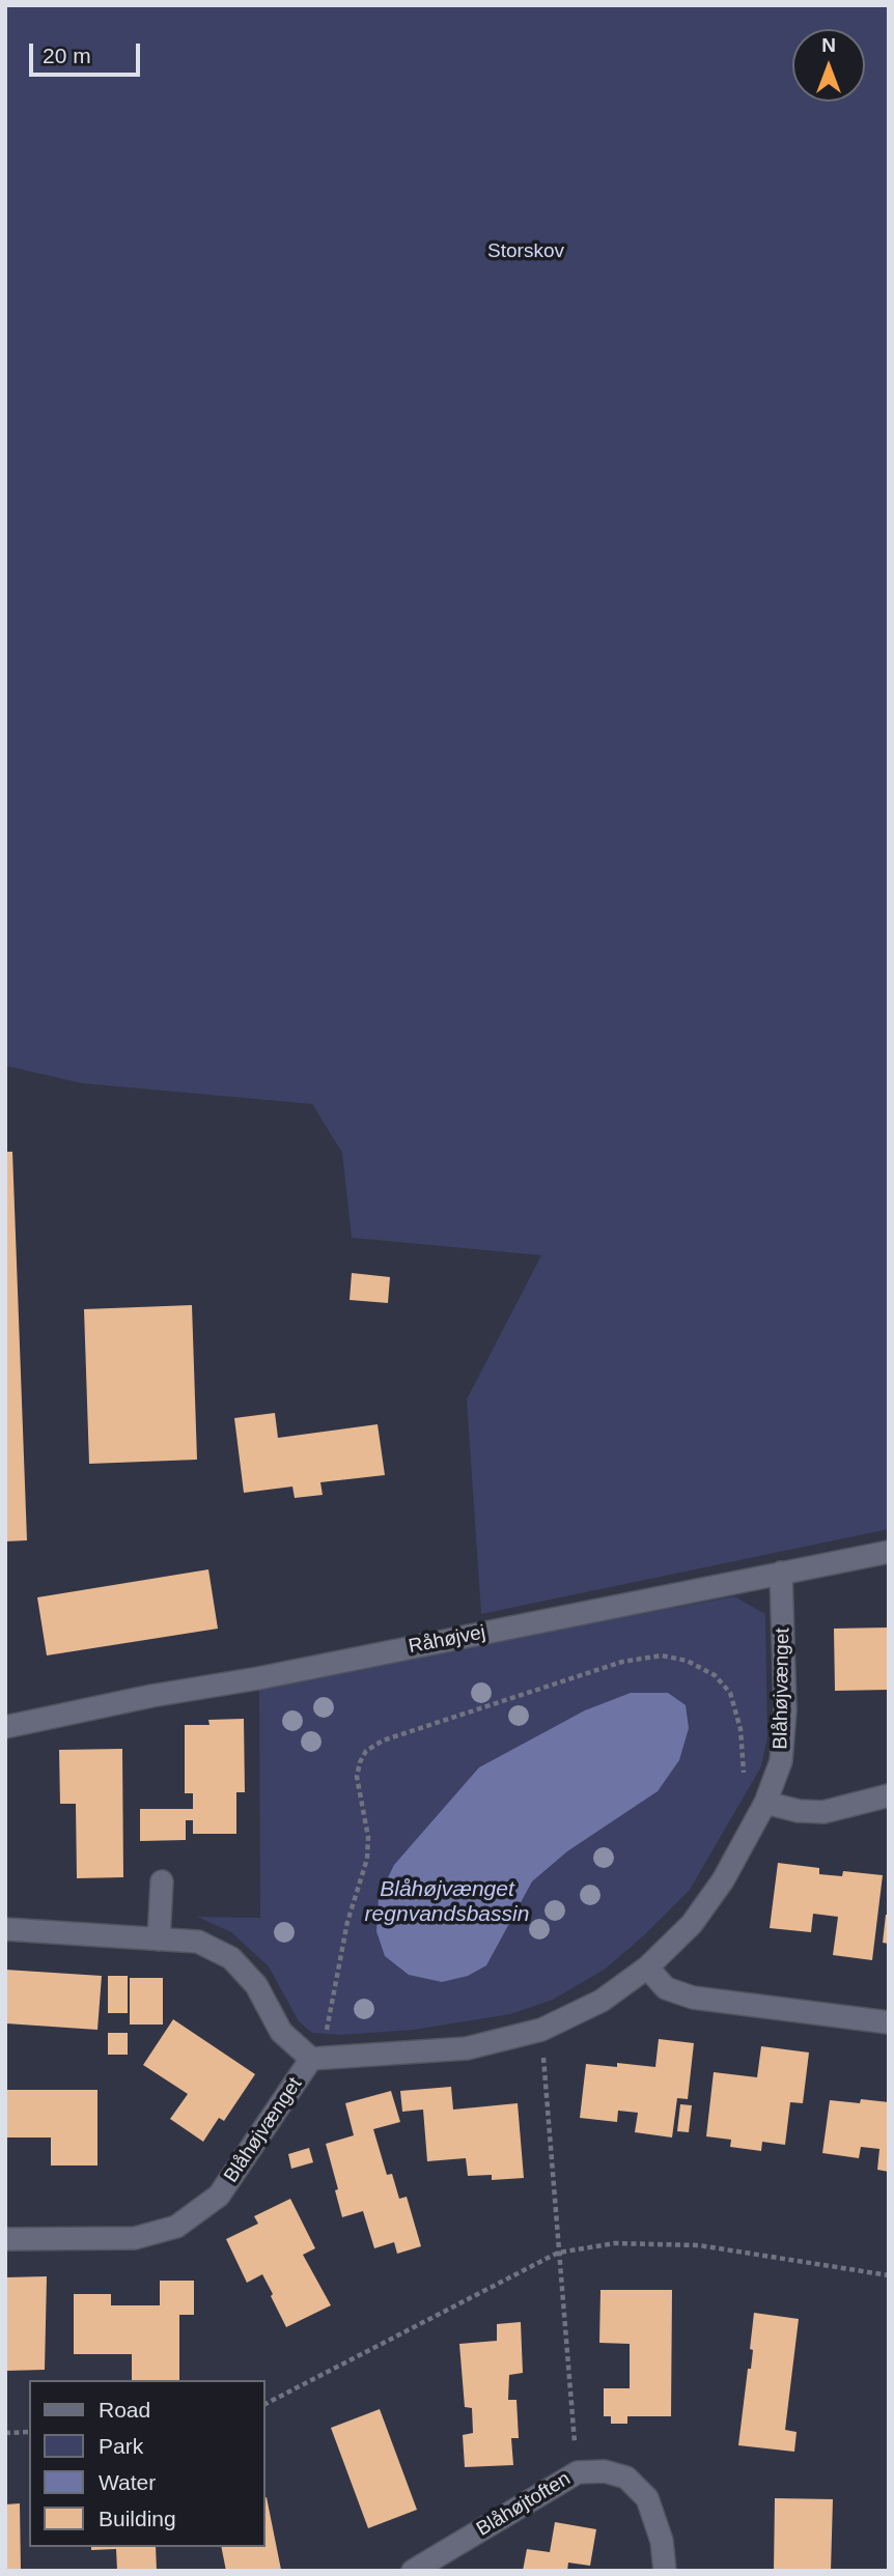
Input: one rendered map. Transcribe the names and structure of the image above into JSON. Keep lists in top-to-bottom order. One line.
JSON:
{"streets":{"street":["Råhøjvej","Blåhøjvænget","Blåhøjtoften"]},"crossings":[["Råhøjvej","Blåhøjvænget"]],"water":["Blåhøjvænget regnvandsbassin"],"parks":["Storskov"],"legend":["Road","Park","Water","Building"],"scale_bar":"20 m","north":"top"}
